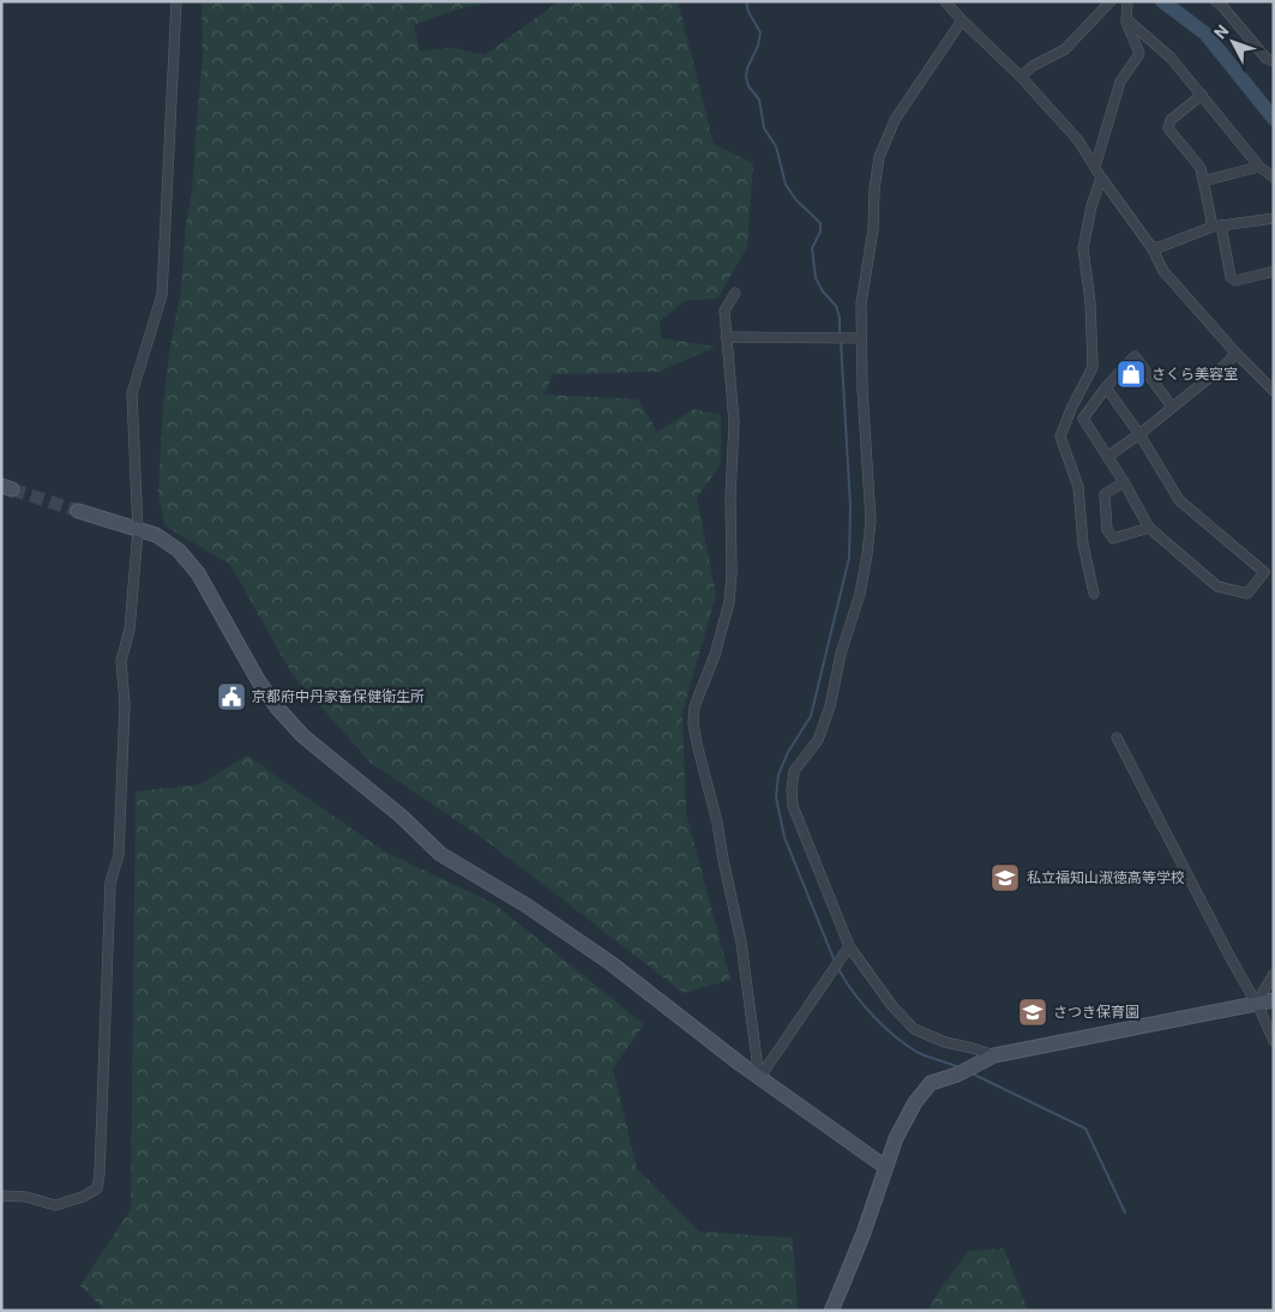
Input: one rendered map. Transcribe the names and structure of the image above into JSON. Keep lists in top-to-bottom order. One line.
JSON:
{"places":{"shop":["さくら美容室"],"public building":["京都府中丹家畜保健衛生所"],"school or university":["私立福知山淑徳高等学校","さつき保育園"]},"north":"top left"}
